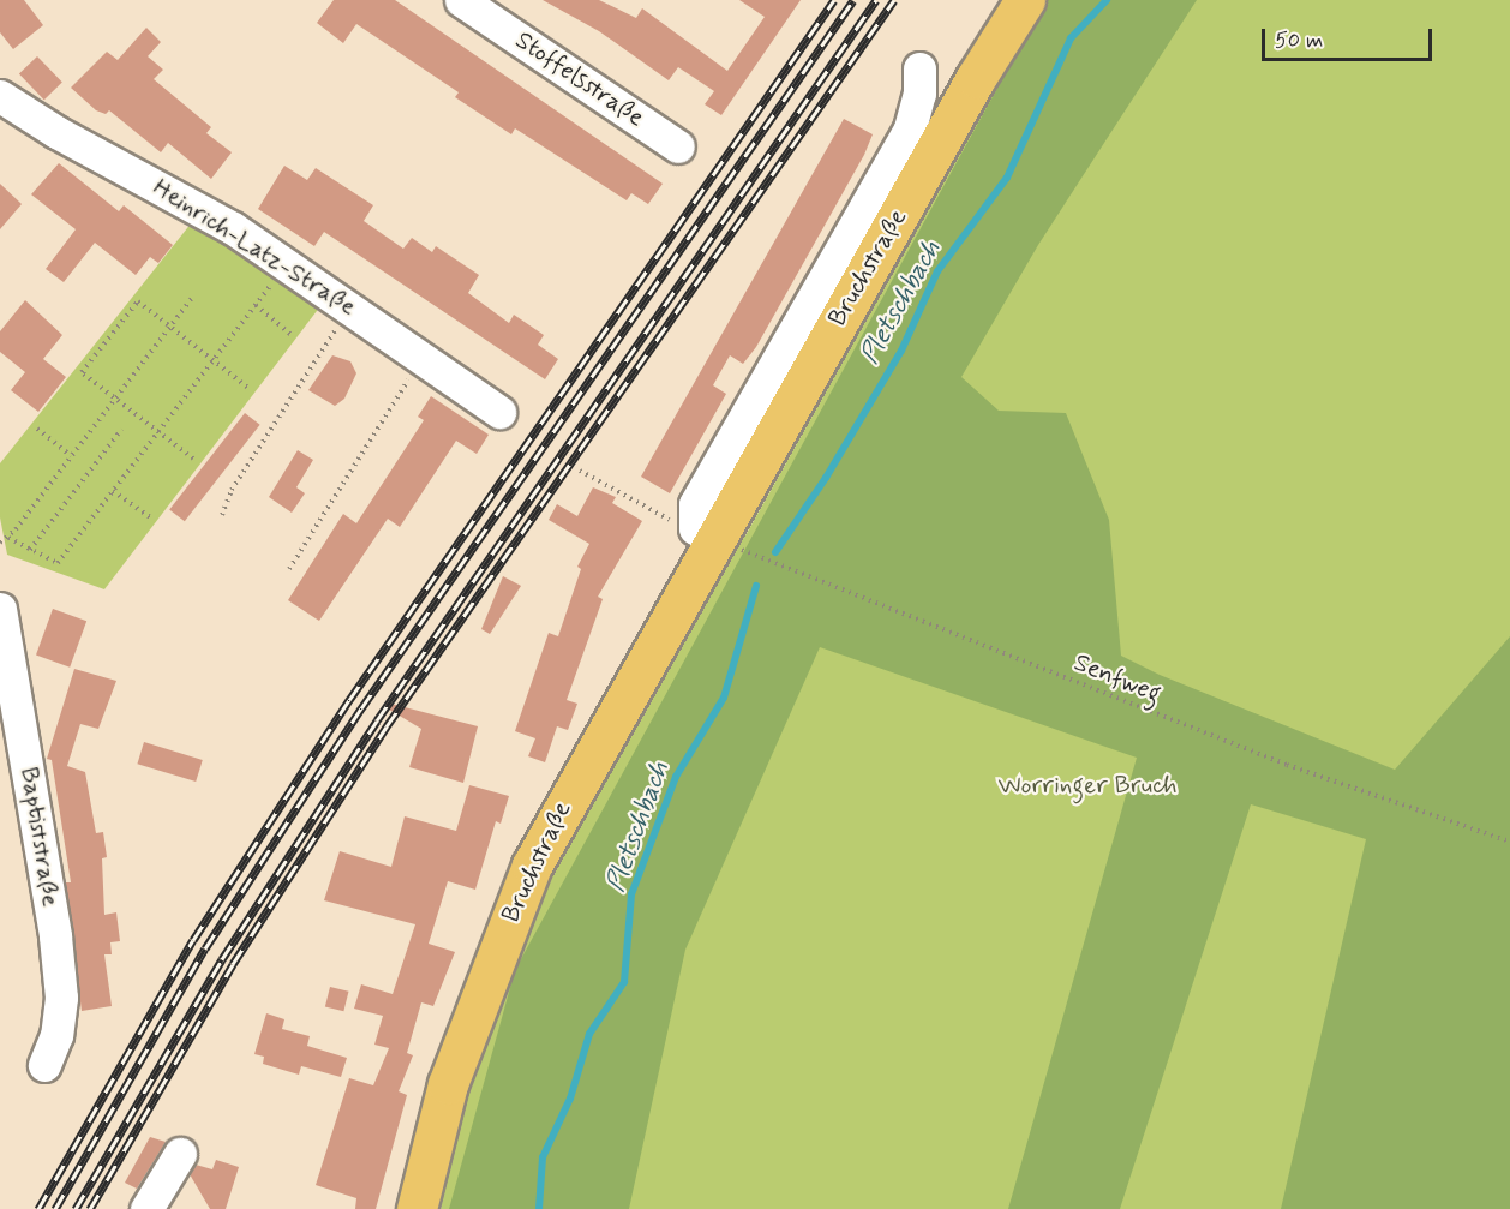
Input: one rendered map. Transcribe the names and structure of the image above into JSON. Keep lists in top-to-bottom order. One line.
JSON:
{"streets":{"main road":["Bruchstraße"],"street":["Stoffelsstraße","Heinrich-Latz-Straße","Baptiststraße"],"path":["Senfweg"]},"crossings":[["Bruchstraße","Senfweg"]],"water":["Pletschbach"],"parks":["Worringer Bruch"],"scale_bar":"50 m"}
